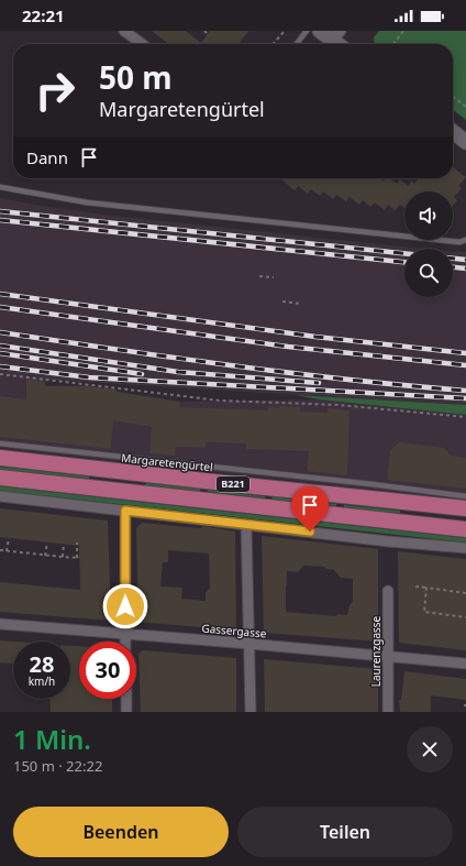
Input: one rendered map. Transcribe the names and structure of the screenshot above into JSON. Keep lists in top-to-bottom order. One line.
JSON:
{"streets":{"main road":["Margaretengürtel","B221"],"street":["Gassergasse","Laurenzgasse"]},"crossings":[["Gassergasse","Laurenzgasse"]],"page":{"status":"22:21","turn":["50 m","Margaretengürtel"],"then":"Dann","speed":"28 km/h","limit":"30","heading":["1 Min.","150 m · 22:22"],"buttons":["Beenden","Teilen"]}}
